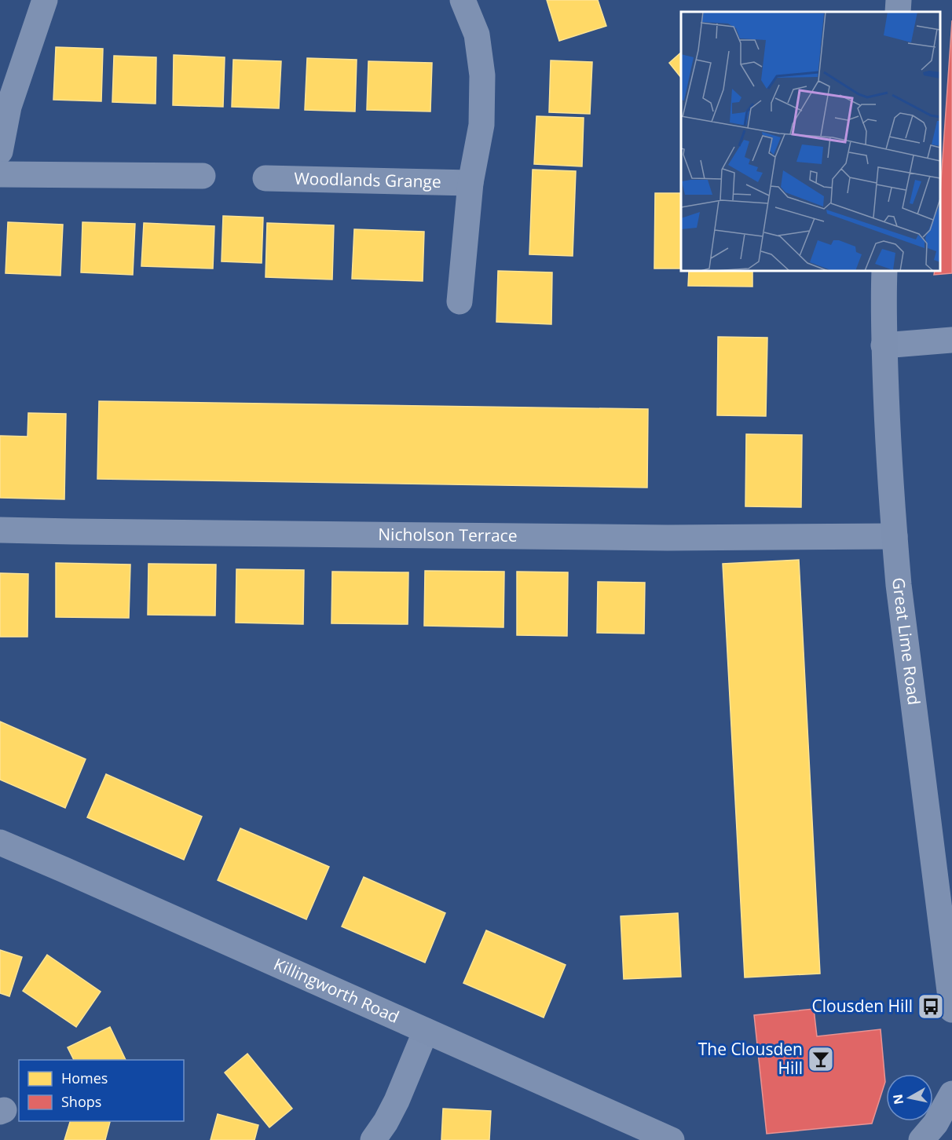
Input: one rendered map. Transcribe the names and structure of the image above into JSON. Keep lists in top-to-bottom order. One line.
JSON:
{"streets":{"main road":["Great Lime Road","Killingworth Road"],"street":["Woodlands Grange","Nicholson Terrace"]},"crossings":[["Nicholson Terrace","Great Lime Road"]],"places":{"bus stop":["Clousden Hill"],"bar":["The Clousden Hill"]},"legend":["Homes","Shops"],"north":"left"}
